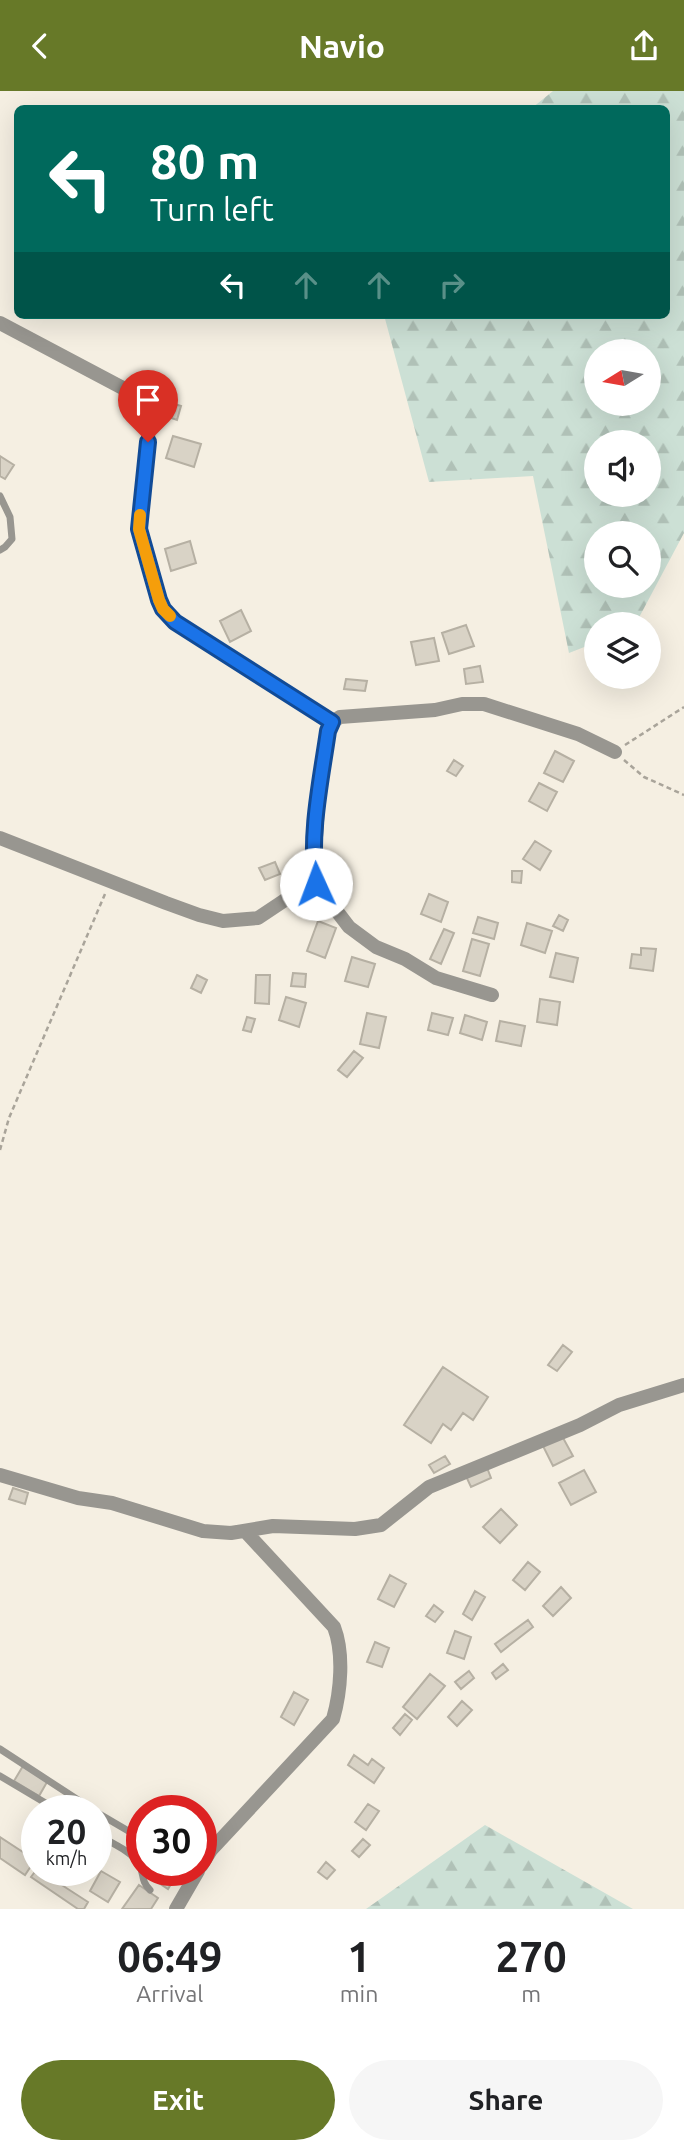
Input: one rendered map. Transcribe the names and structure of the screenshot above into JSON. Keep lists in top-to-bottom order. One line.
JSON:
{"north":"left","page":{"header":"Navio","turn":["80 m","Turn left"],"speed":"20 km/h","limit":"30","eta":["06:49","Arrival","1","min","270","m"],"buttons":["Exit","Share"]}}
